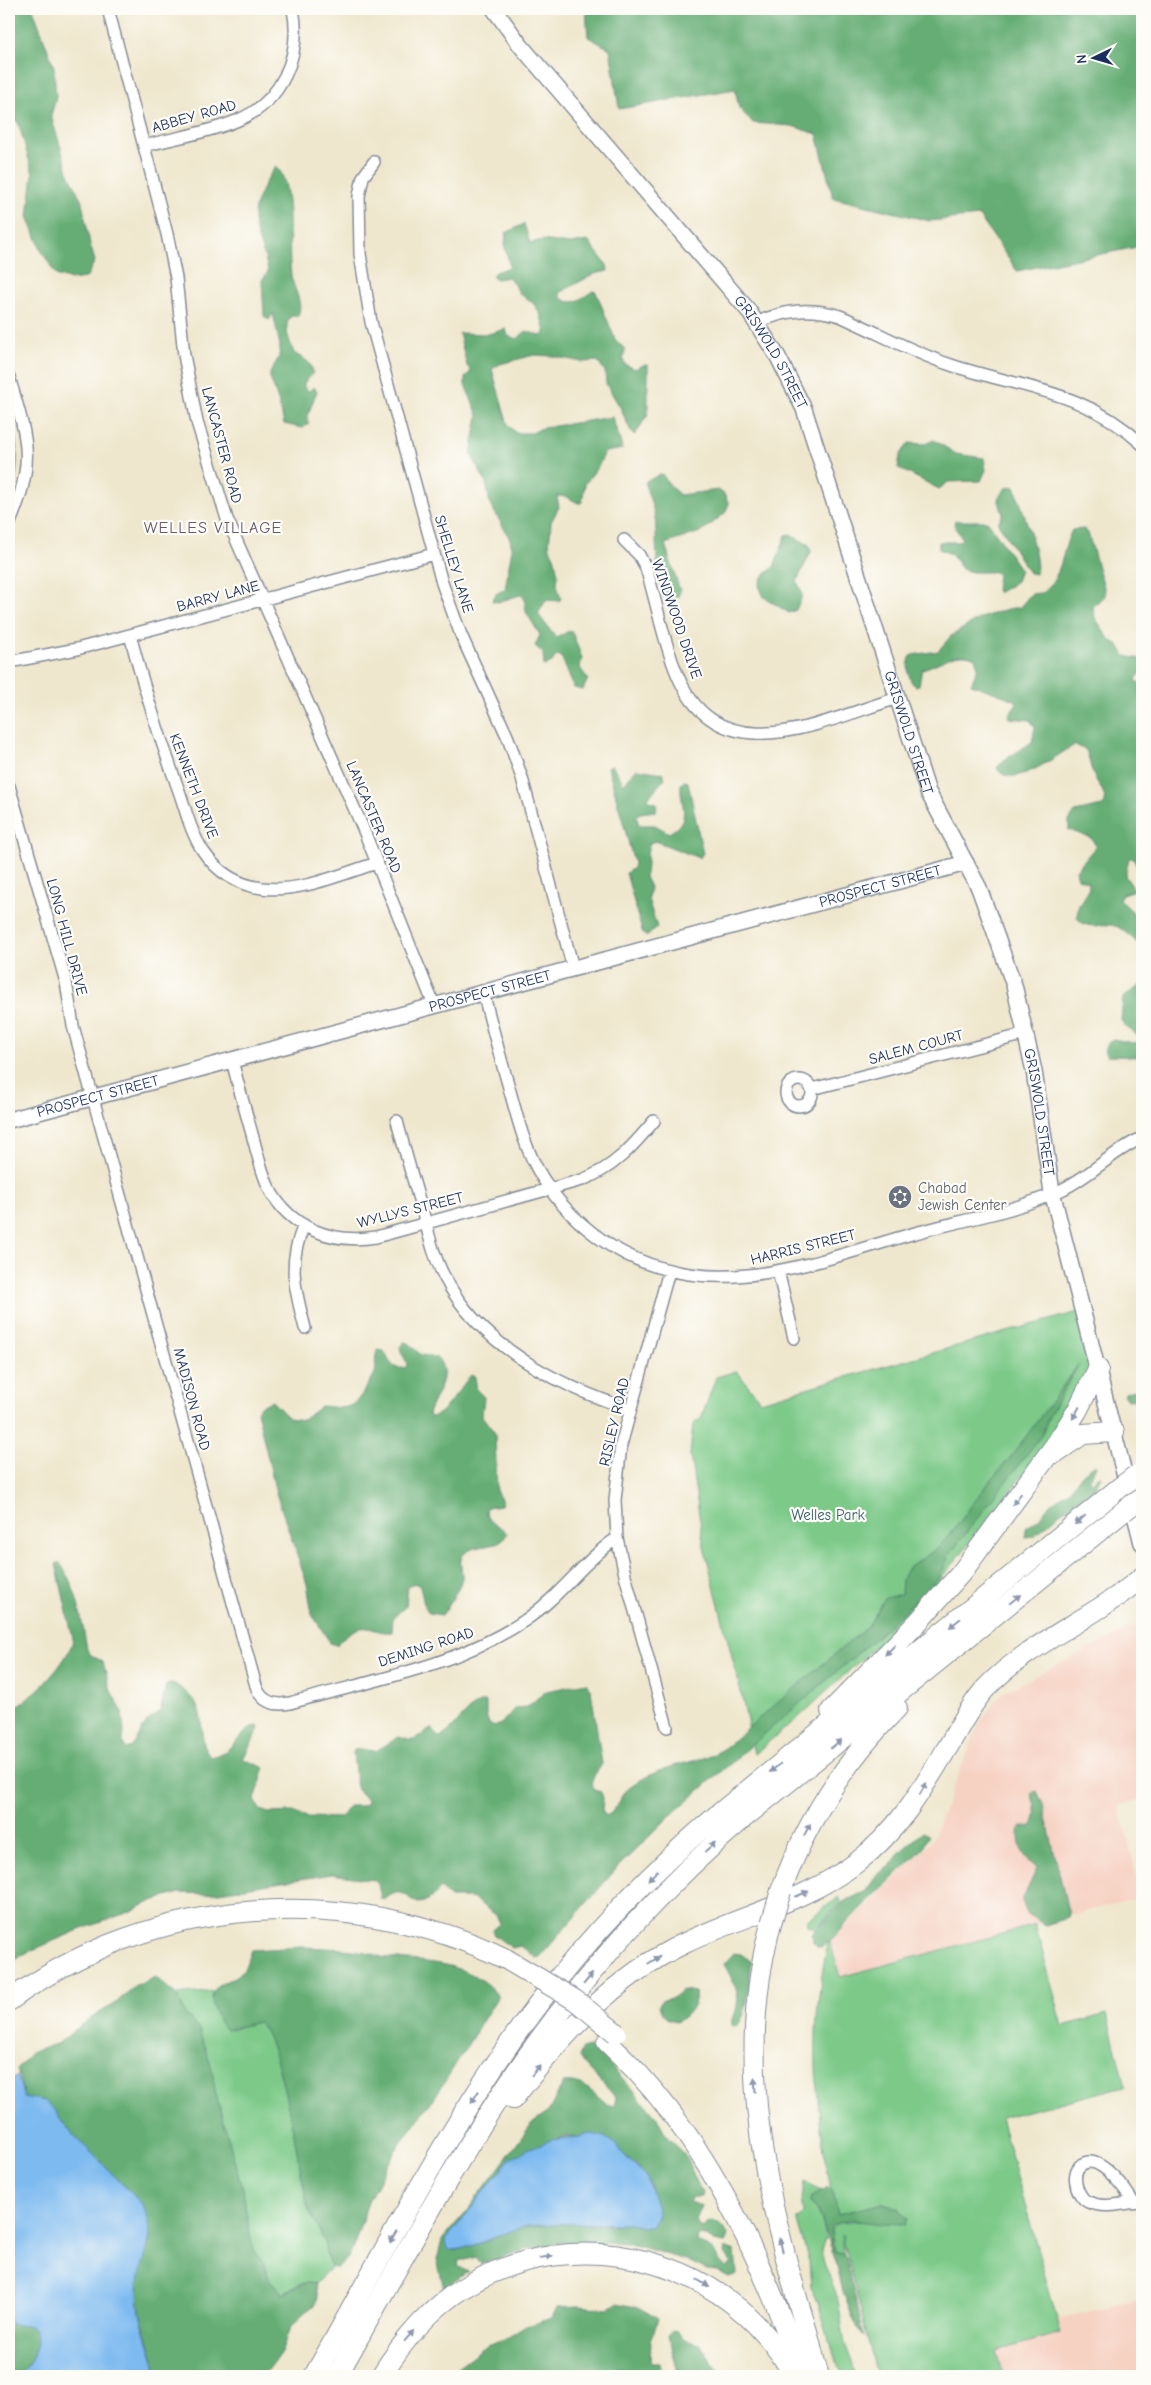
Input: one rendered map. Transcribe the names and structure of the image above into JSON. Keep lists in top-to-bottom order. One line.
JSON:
{"streets":{"main road":["GRISWOLD STREET","PROSPECT STREET"],"street":["ABBEY ROAD","LANCASTER ROAD","SHELLEY LANE","BARRY LANE","WINDWOOD DRIVE","KENNETH DRIVE","LONG HILL DRIVE","SALEM COURT","WYLLYS STREET","HARRIS STREET","MADISON ROAD","RISLEY ROAD","DEMING ROAD"]},"crossings":[["ABBEY ROAD","LANCASTER ROAD"],["GRISWOLD STREET","WINDWOOD DRIVE"],["GRISWOLD STREET","PROSPECT STREET"],["GRISWOLD STREET","SALEM COURT"],["GRISWOLD STREET","HARRIS STREET"],["LANCASTER ROAD","BARRY LANE"],["LANCASTER ROAD","KENNETH DRIVE"],["LANCASTER ROAD","PROSPECT STREET"],["SHELLEY LANE","BARRY LANE"],["SHELLEY LANE","PROSPECT STREET"],["BARRY LANE","KENNETH DRIVE"],["PROSPECT STREET","LONG HILL DRIVE"],["PROSPECT STREET","WYLLYS STREET"],["PROSPECT STREET","HARRIS STREET"],["PROSPECT STREET","MADISON ROAD"],["LONG HILL DRIVE","MADISON ROAD"],["WYLLYS STREET","HARRIS STREET"],["HARRIS STREET","RISLEY ROAD"],["MADISON ROAD","DEMING ROAD"],["RISLEY ROAD","DEMING ROAD"]],"districts":["WELLES VILLAGE"],"parks":["Welles Park"],"places":{"synagogue":["Chabad Jewish Center"]},"north":"left"}
